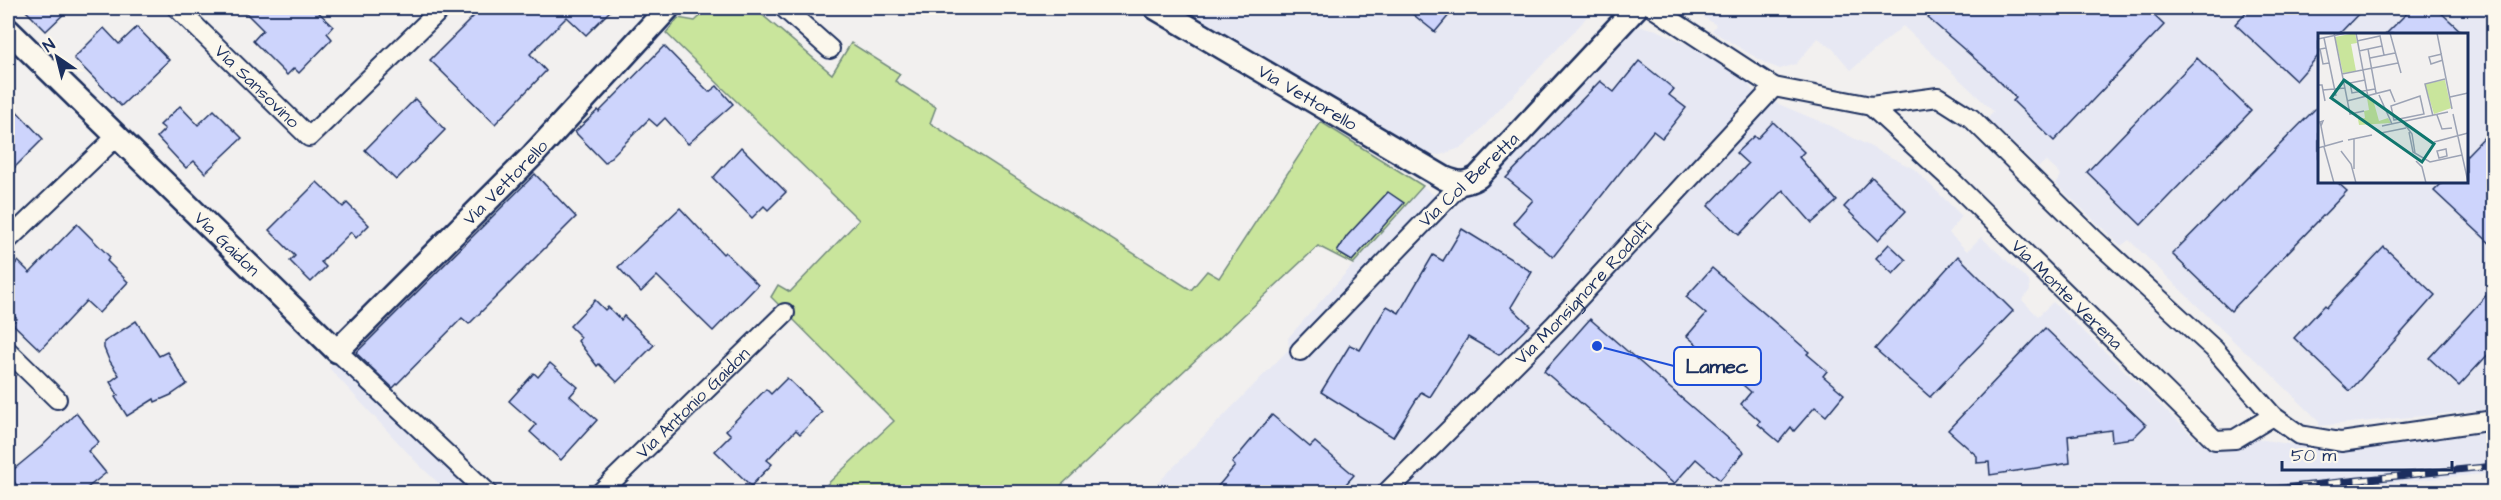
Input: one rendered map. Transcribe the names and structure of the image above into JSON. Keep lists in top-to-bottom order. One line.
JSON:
{"streets":{"street":["Via Sansovino","Via Vettorello","Via Col Beretta","Via Gaidon","Via Monsignore Rodolfi","Via Monte Verena","Via Antonio Gaidon"]},"crossings":[["Via Vettorello","Via Col Beretta"],["Via Vettorello","Via Gaidon"]],"places":["Lamec"],"scale_bar":"50 m","north":"top left"}
